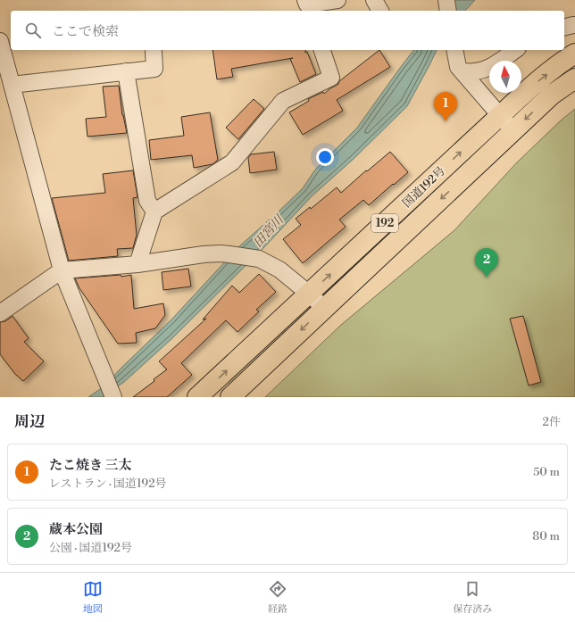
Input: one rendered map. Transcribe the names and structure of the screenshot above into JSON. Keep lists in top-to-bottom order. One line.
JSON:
{"streets":{"highway":["国道192号","192"]},"water":["田宮川"],"north":"top","page":{"search":"ここで検索","pins":["1","2"],"heading":["周辺","2件"],"list":[{"mark":"1","name":"たこ焼き 三太","note":"レストラン · 国道192号","value":"50 m"},{"mark":"2","name":"蔵本公園","note":"公園 · 国道192号","value":"80 m"}],"nav":["地図","経路","保存済み"]}}
